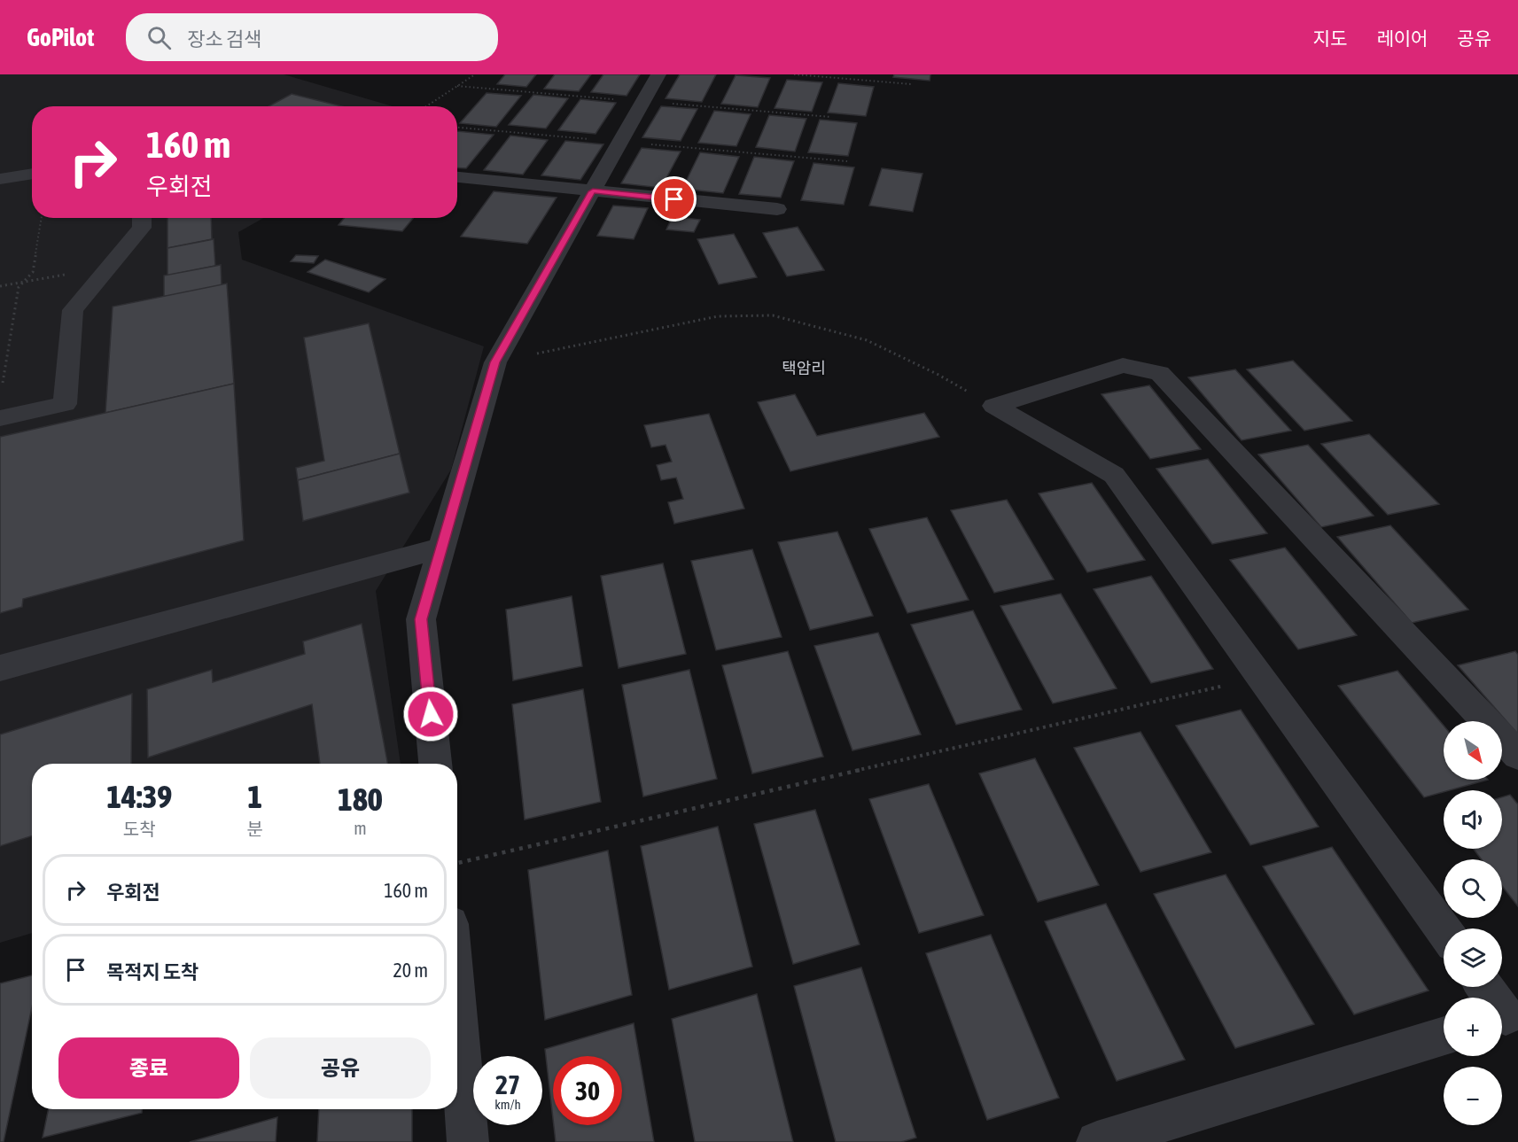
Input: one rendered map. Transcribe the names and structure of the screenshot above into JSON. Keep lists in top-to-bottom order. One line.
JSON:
{"districts":["택암리"],"north":"bottom right","page":{"header":"GoPilot","search":"장소 검색","nav":["지도","레이어","공유"],"turn":["160 m","우회전"],"map_buttons":["+","−"],"eta":["14:39","도착","1","분","180","m"],"list":[{"name":"우회전","value":"160 m"},{"name":"목적지 도착","value":"20 m"}],"buttons":["종료","공유"],"speed":"27 km/h","limit":"30"}}
